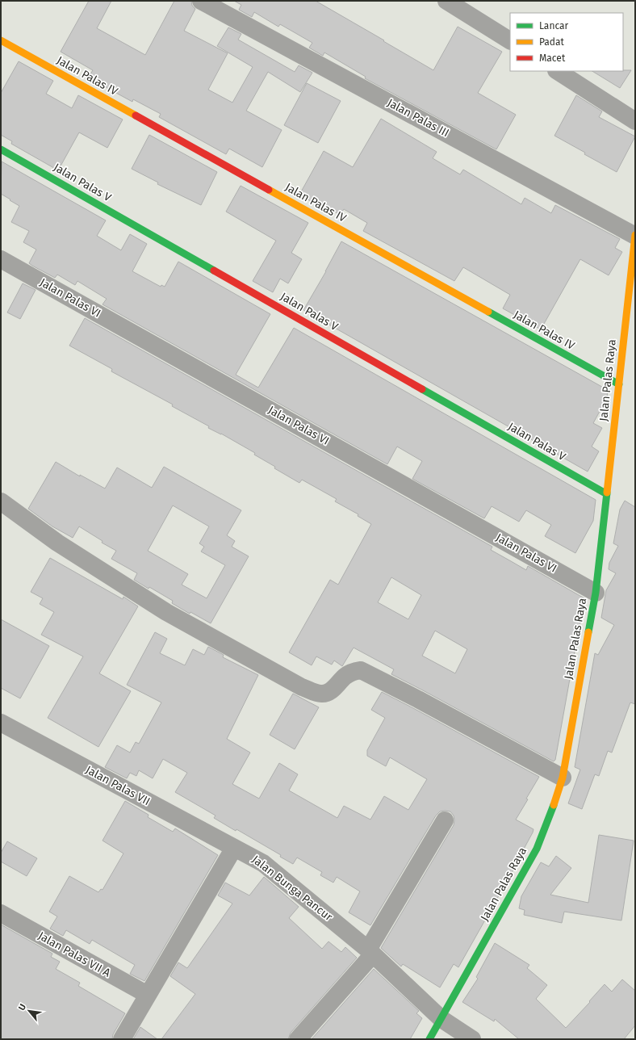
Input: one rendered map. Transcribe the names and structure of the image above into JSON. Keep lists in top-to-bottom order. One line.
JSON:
{"streets":{"street":["Jalan Palas IV","Jalan Palas III","Jalan Palas V","Jalan Palas VI","Jalan Palas Raya","Jalan Palas VII","Jalan Bunga Pancur","Jalan Palas VII A"]},"crossings":[["Jalan Palas IV","Jalan Palas Raya"],["Jalan Palas III","Jalan Palas Raya"],["Jalan Palas V","Jalan Palas Raya"],["Jalan Palas VI","Jalan Palas Raya"],["Jalan Palas Raya","Jalan Bunga Pancur"],["Jalan Palas VII","Jalan Bunga Pancur"]],"legend":["Lancar","Padat","Macet"],"north":"top left"}
